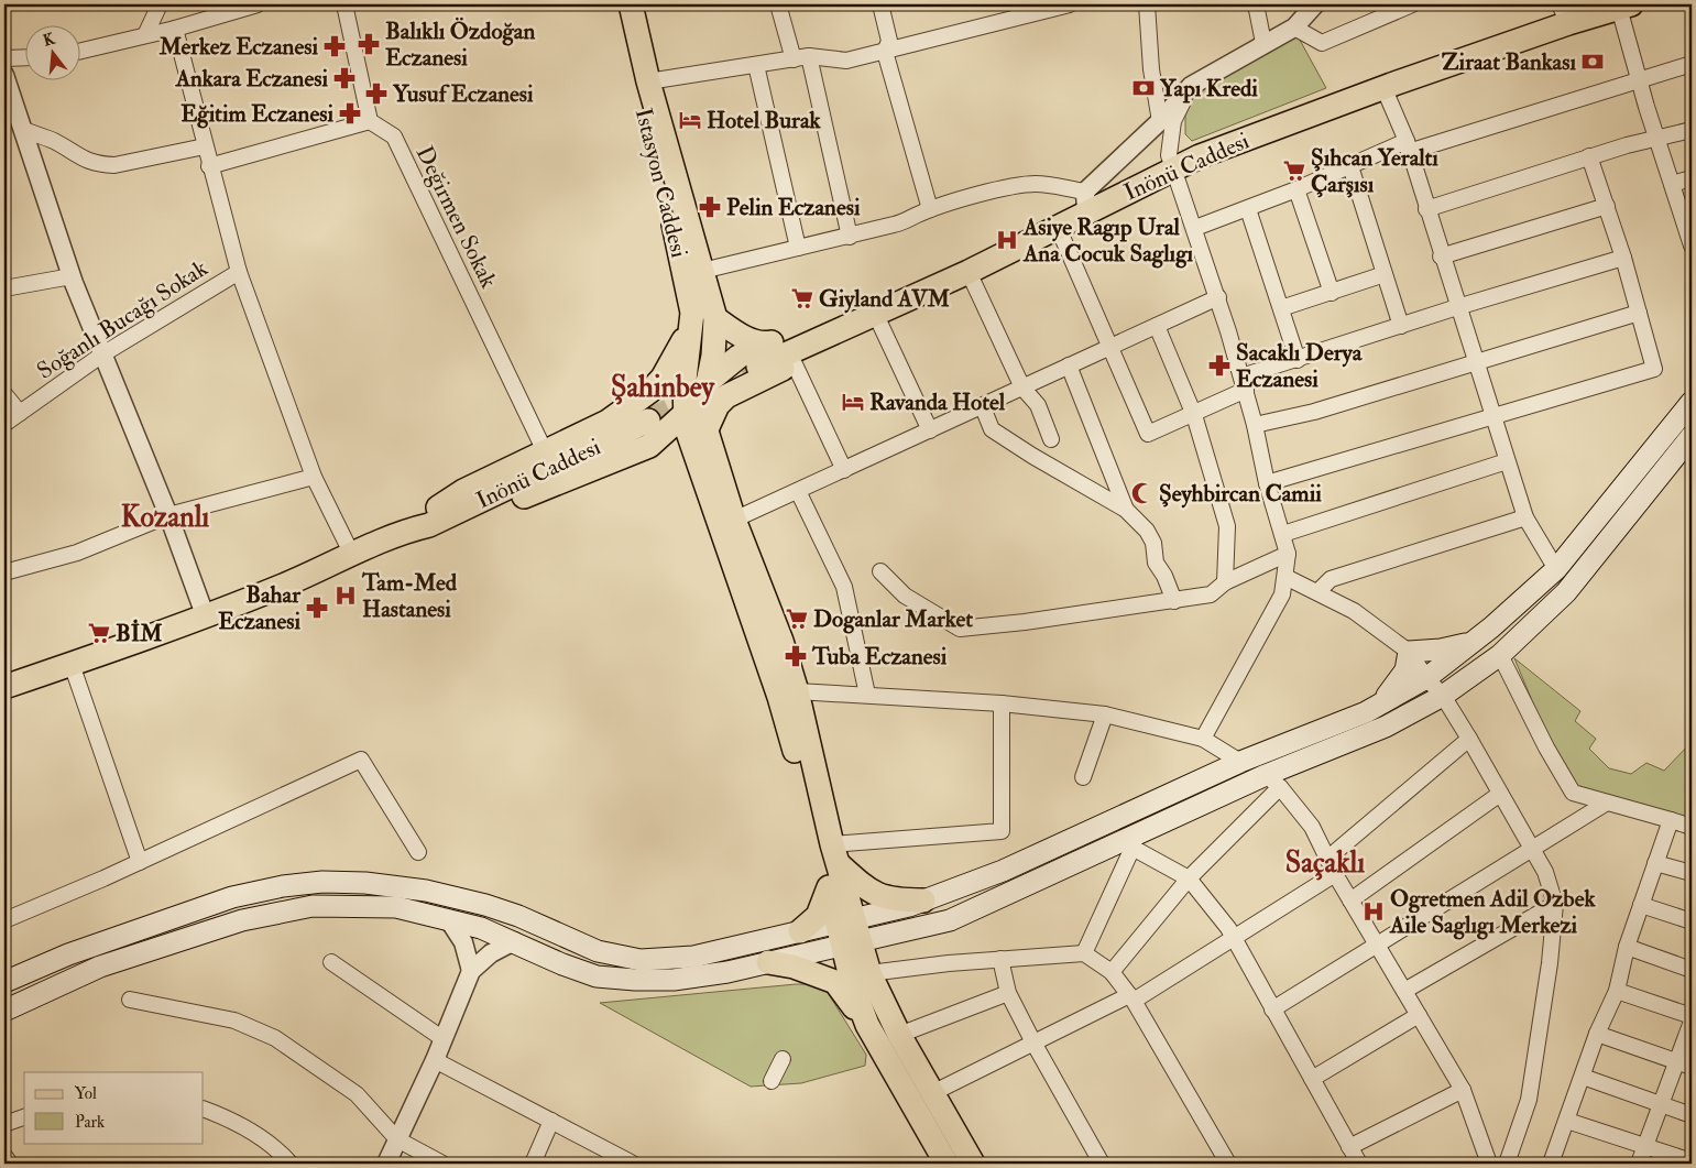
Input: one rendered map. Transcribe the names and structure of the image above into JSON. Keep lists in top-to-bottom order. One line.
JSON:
{"streets":{"main road":["Inönü Caddesi","Istasyon Caddesi"],"street":["Değirmen Sokak","Soğanlı Bucağı Sokak"]},"districts":["Şahinbey","Kozanlı","Saçaklı"],"places":{"pharmacy":["Balıklı Özdoğan Eczanesi","Merkez Eczanesi","Ankara Eczanesi","Yusuf Eczanesi","Eğitim Eczanesi","Pelin Eczanesi","Sacaklı Derya Eczanesi","Bahar Eczanesi","Tuba Eczanesi"],"bank":["Ziraat Bankası","Yapı Kredi"],"hotel":["Hotel Burak","Ravanda Hotel"],"supermarket":["Şıhcan Yeraltı Çarşısı","Giyland AVM","Doganlar Market","BİM"],"hospital":["Asiye Ragıp Ural Ana Cocuk Saglıgı","Tam-Med Hastanesi","Ogretmen Adil Ozbek Aile Saglıgı Merkezi"],"mosque":["Şeyhbircan Camii"]},"legend":["Yol","Park"],"north":"top"}
